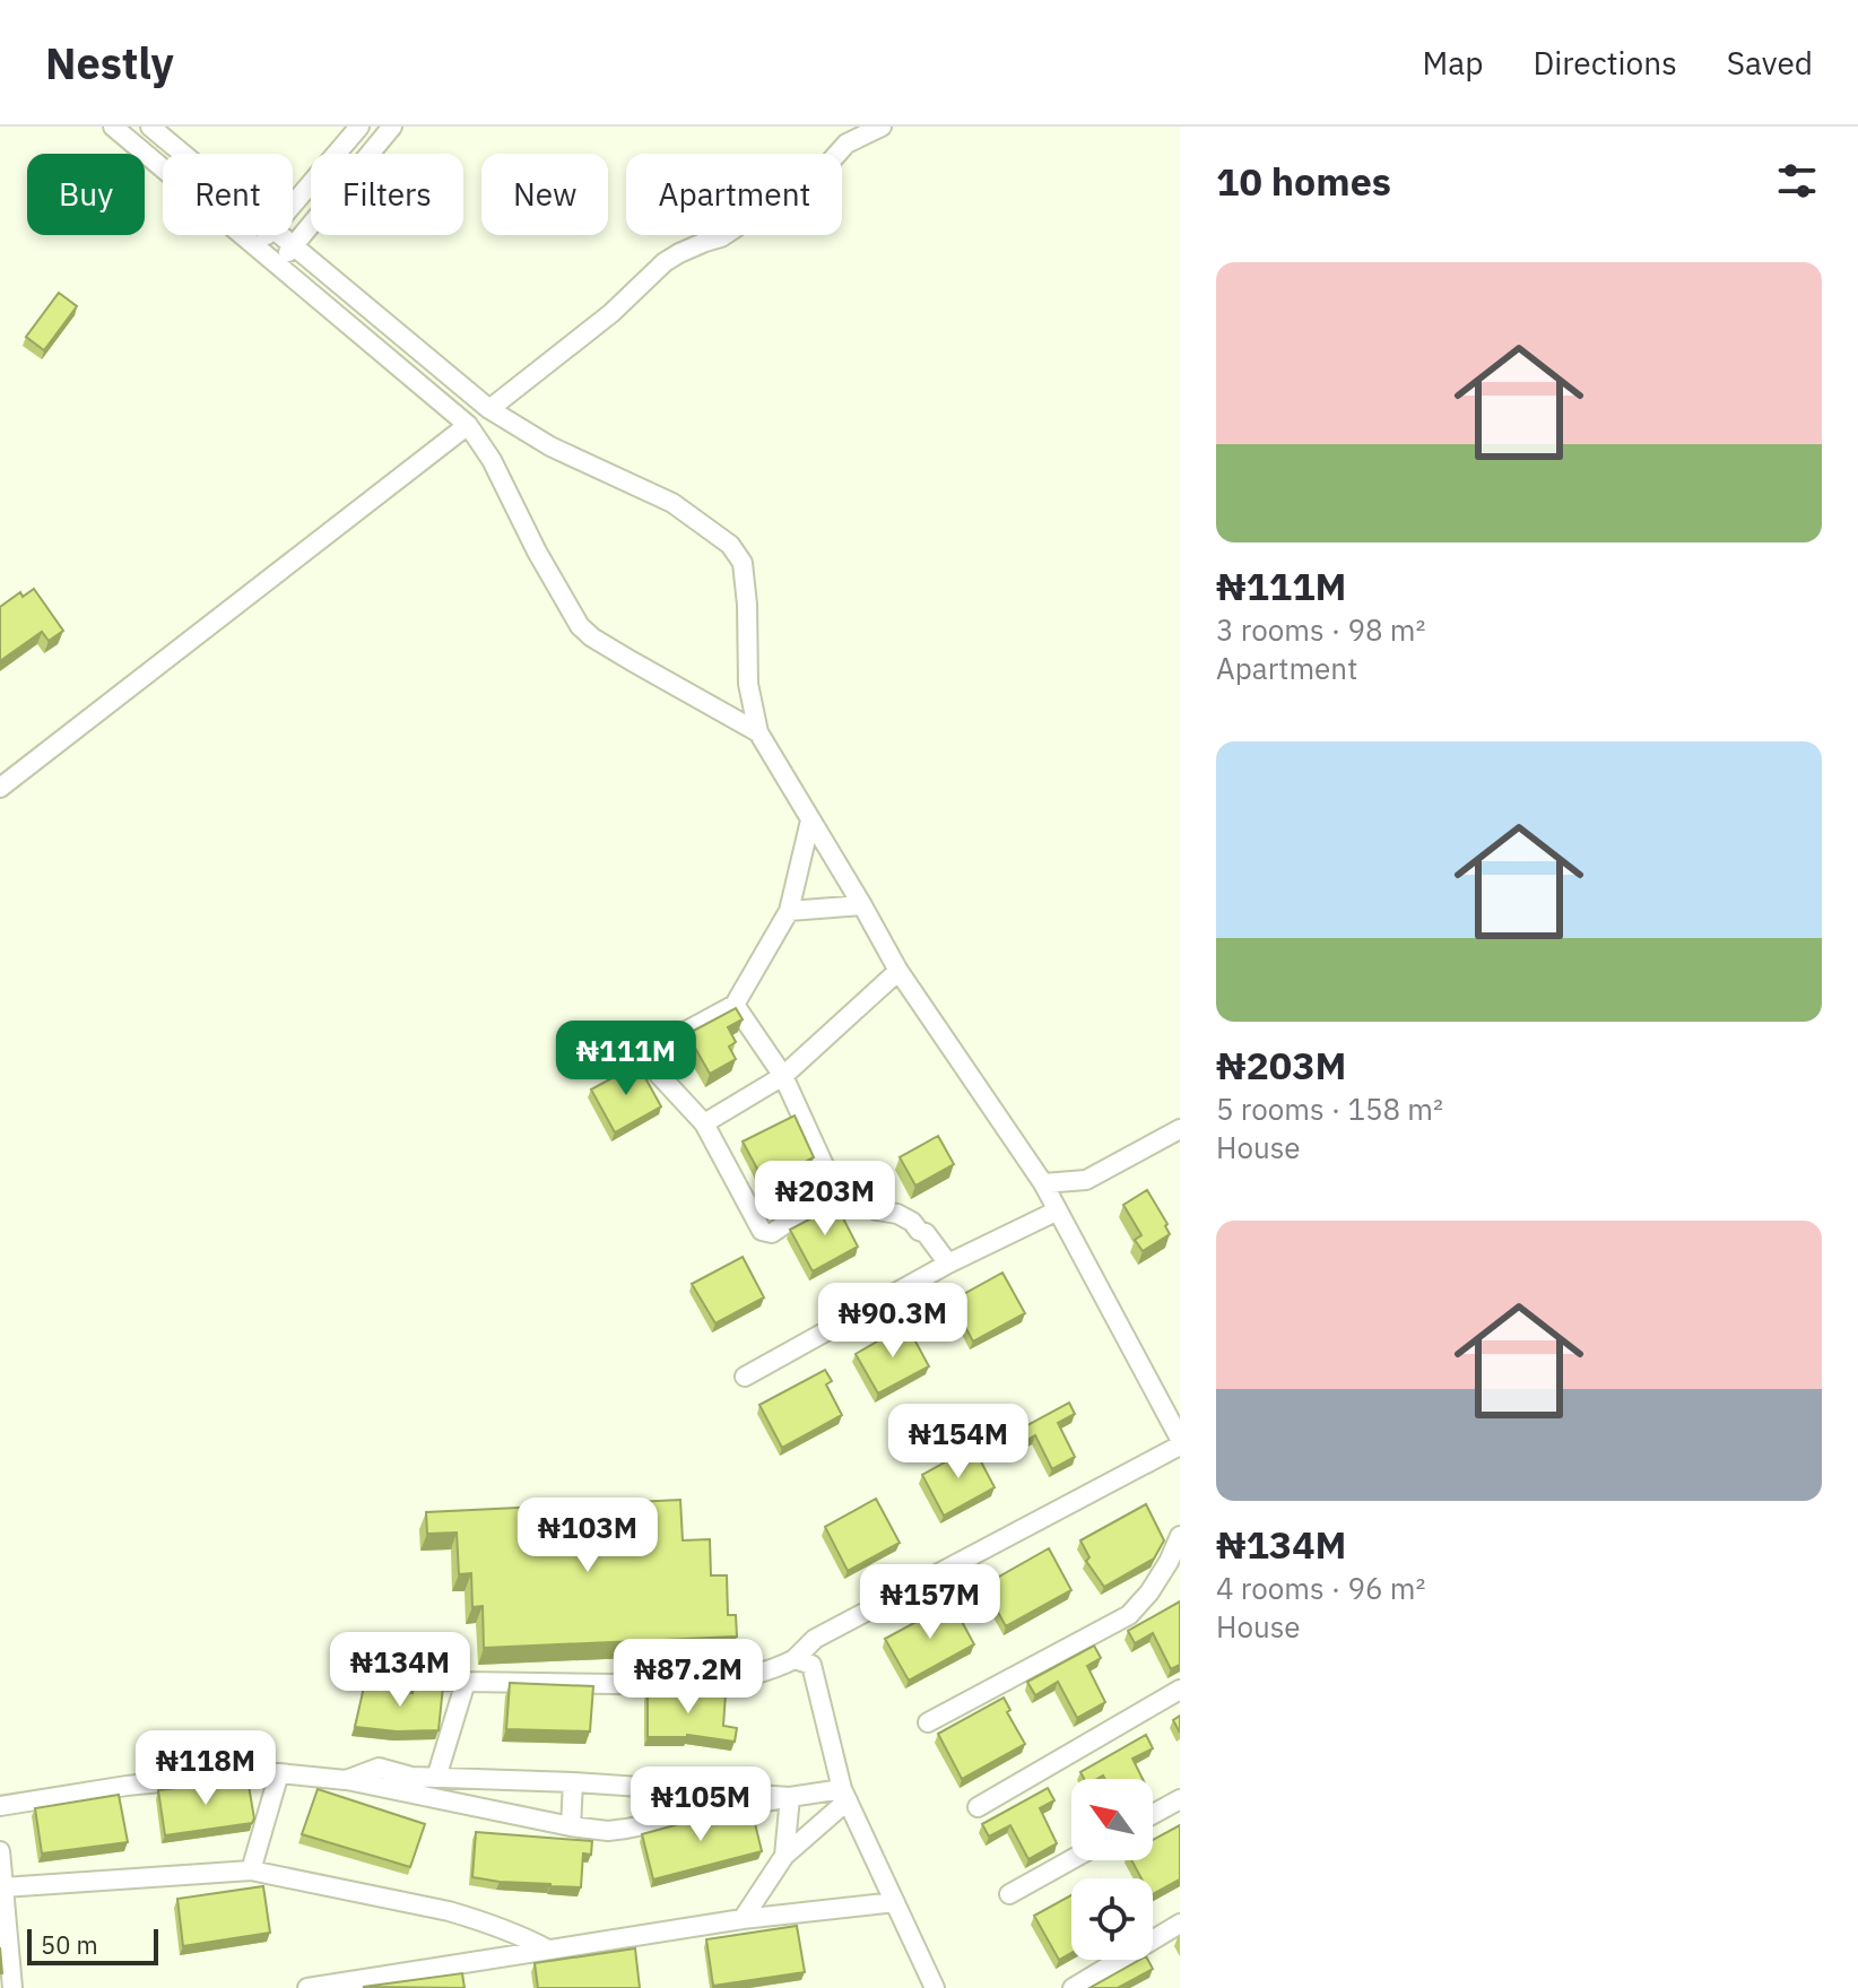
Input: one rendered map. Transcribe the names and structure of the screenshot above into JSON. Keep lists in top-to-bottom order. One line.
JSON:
{"scale_bar":"50 m","north":"top left","page":{"header":"Nestly","nav":["Map","Directions","Saved"],"heading":"10 homes","chip":["Buy","Rent","Filters","New","Apartment"],"list":[{"name":"₦111M","note":"3 rooms · 98 m² · Apartment"},{"name":"₦203M","note":"5 rooms · 158 m² · House"},{"name":"₦134M","note":"4 rooms · 96 m² · House"}],"price":["₦111M","₦203M","₦90.3M","₦154M","₦103M","₦157M","₦134M","₦87.2M","₦118M","₦105M"],"scale":"50 m"}}
